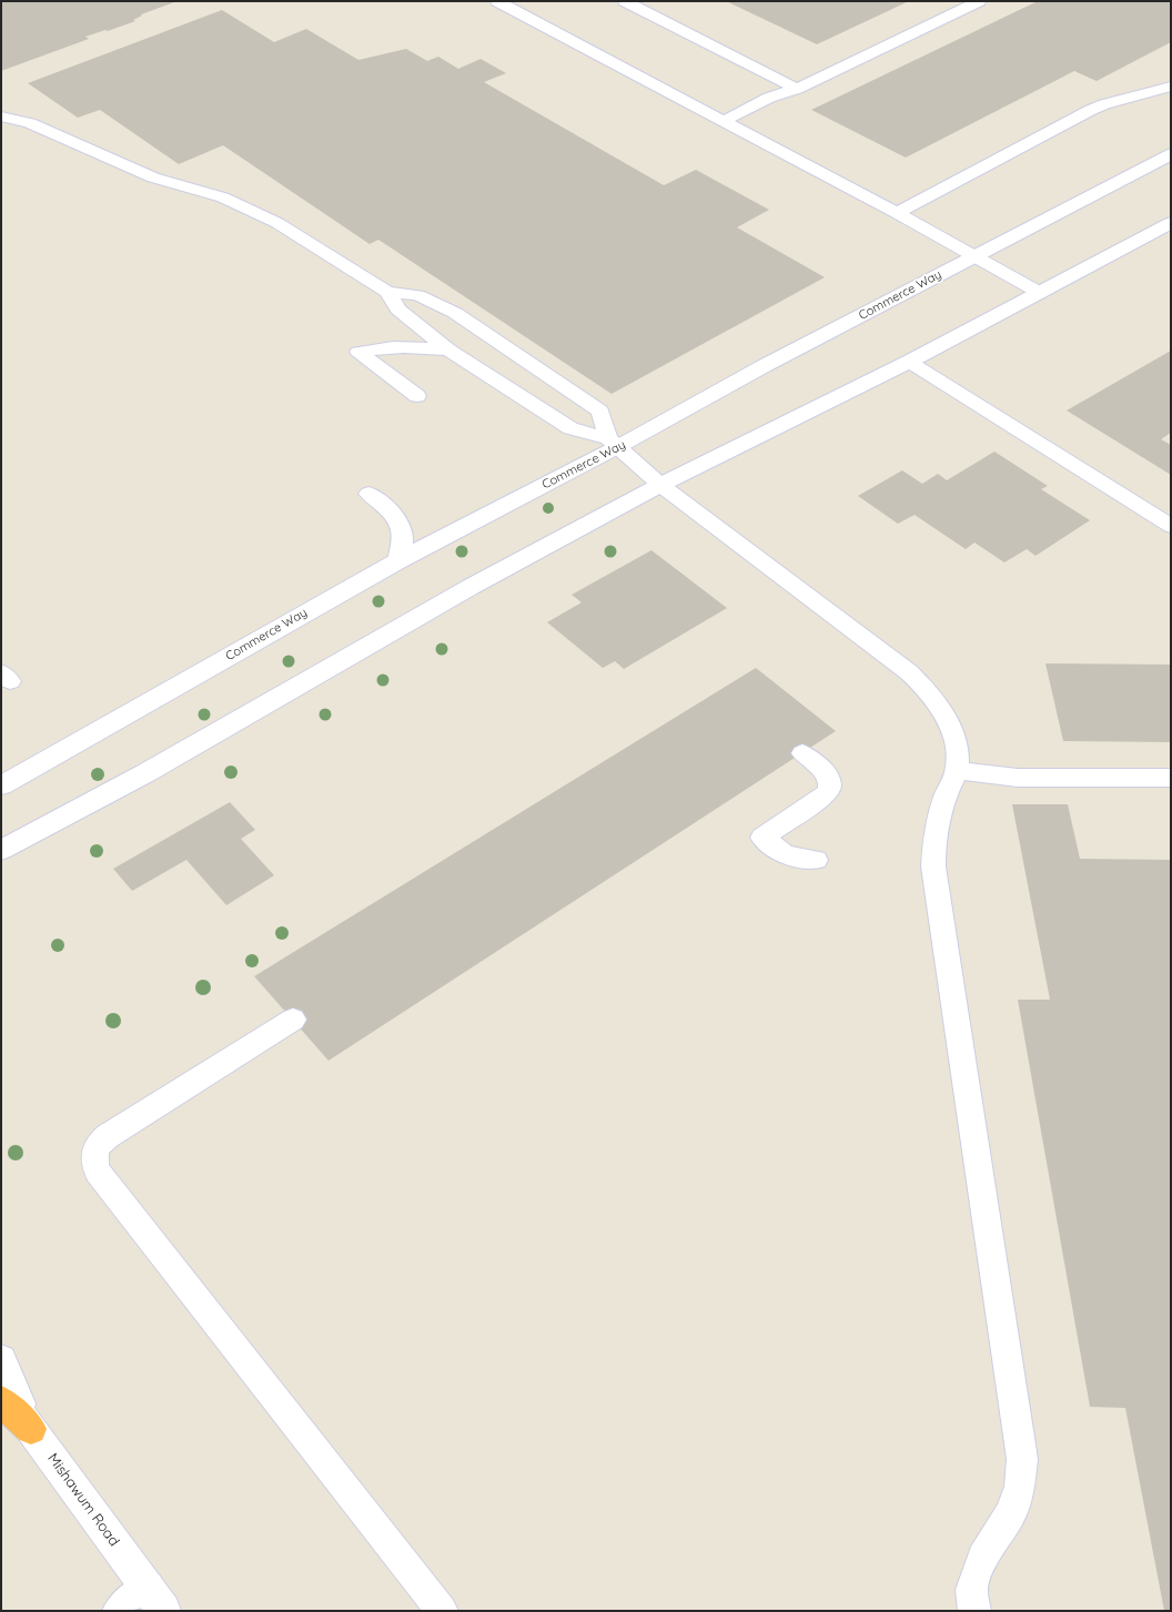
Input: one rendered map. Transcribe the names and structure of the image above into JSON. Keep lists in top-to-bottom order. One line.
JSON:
{"streets":{"street":["Commerce Way","Mishawum Road"]}}
